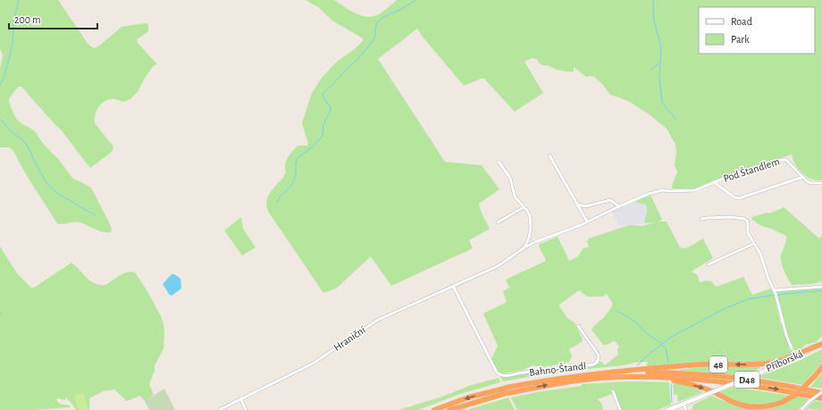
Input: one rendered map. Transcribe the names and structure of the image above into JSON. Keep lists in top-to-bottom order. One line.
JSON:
{"streets":{"highway":["48","D48"],"main road":["Příborská"],"street":["Pod Štandlem","Hraniční","Bahno-Štandl"]},"crossings":[["Pod Štandlem","Hraniční"],["Hraniční","Bahno-Štandl"],["Příborská","48"],["48","D48"]],"legend":["Road","Park"],"scale_bar":"200 m"}
